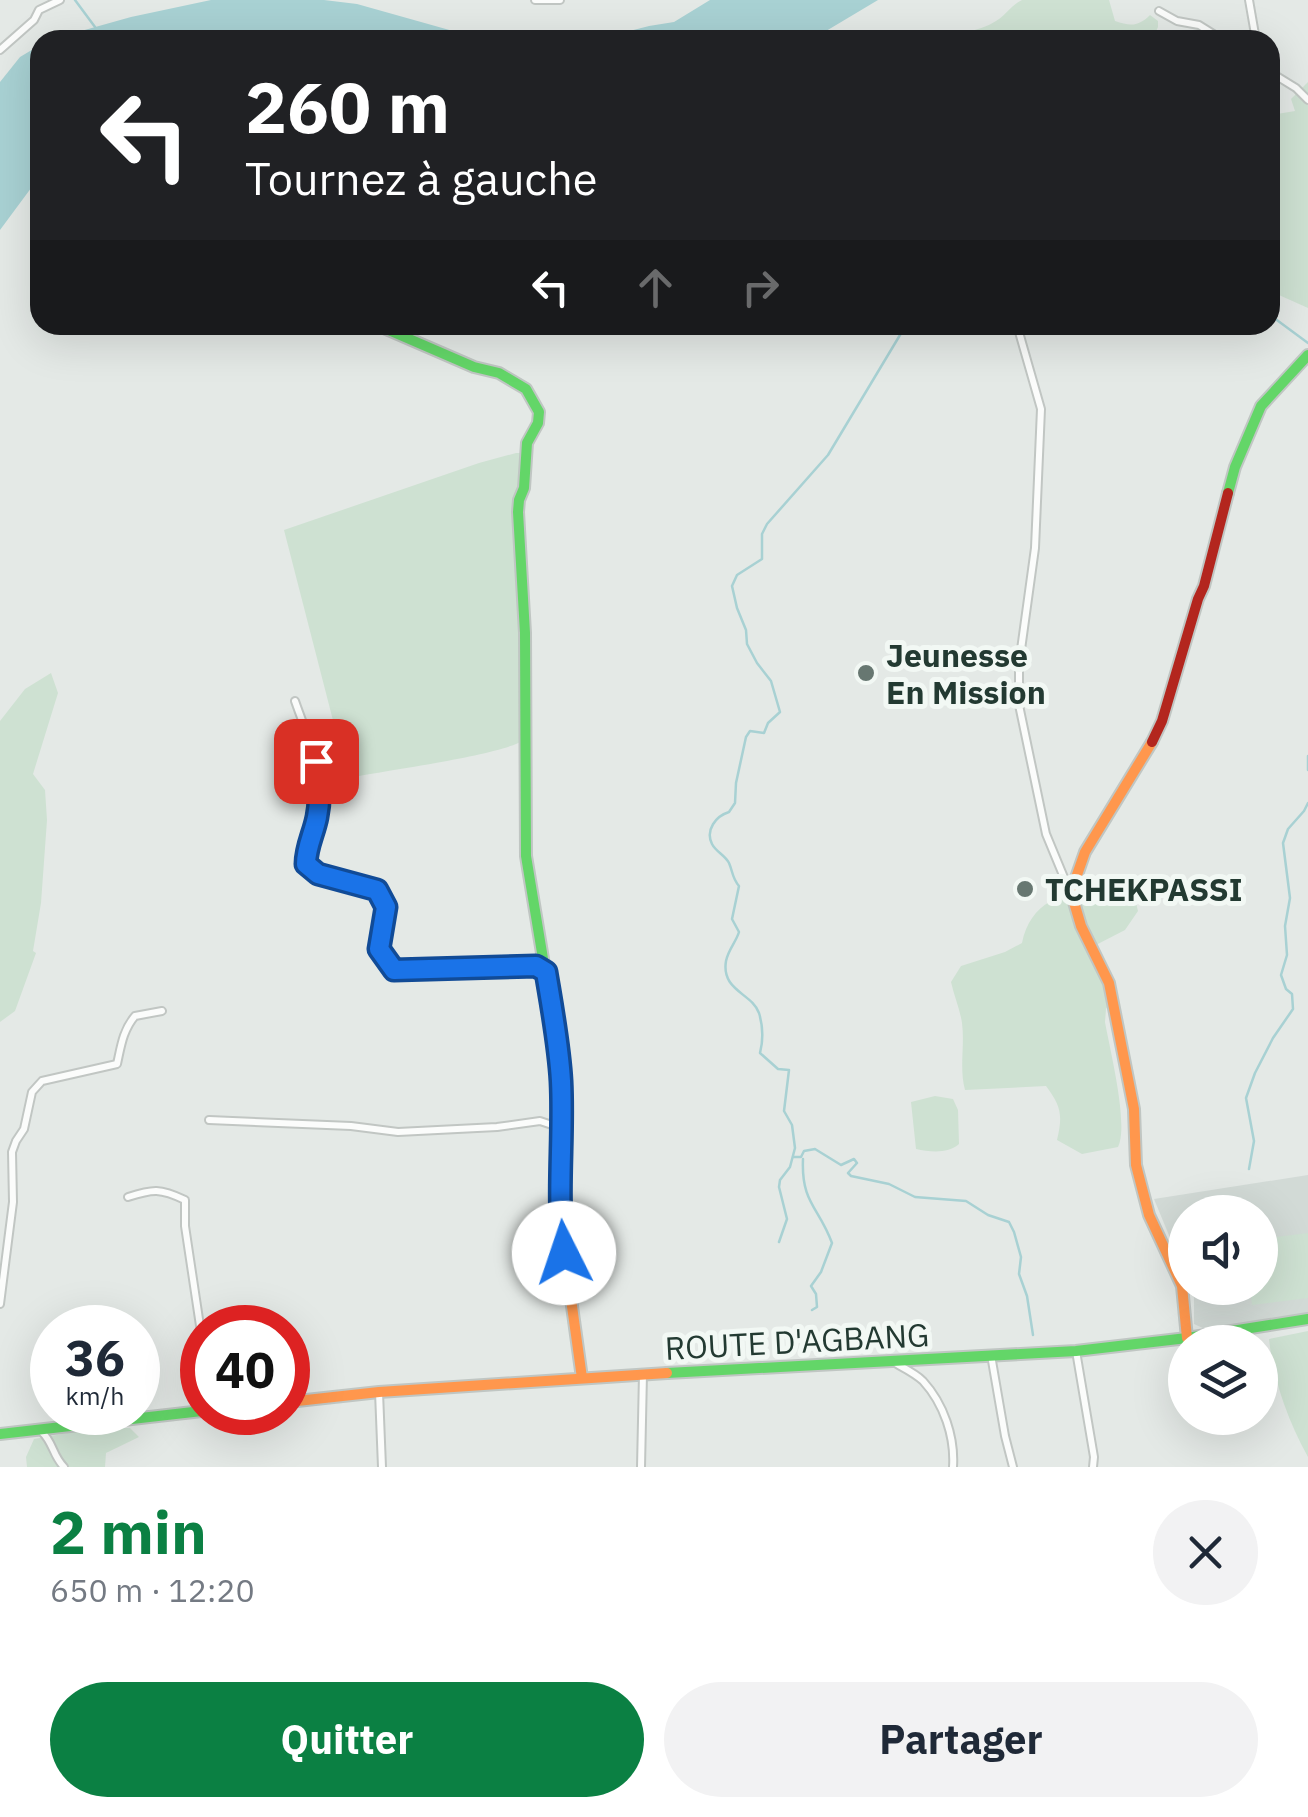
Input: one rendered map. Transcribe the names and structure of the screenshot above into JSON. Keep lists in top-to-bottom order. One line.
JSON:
{"streets":{"street":["ROUTE D'AGBANG"]},"places":["Jeunesse En Mission","TCHEKPASSI"],"page":{"turn":["260 m","Tournez à gauche"],"speed":"36 km/h","limit":"40","heading":["2 min","650 m · 12:20"],"buttons":["Quitter","Partager"]}}
